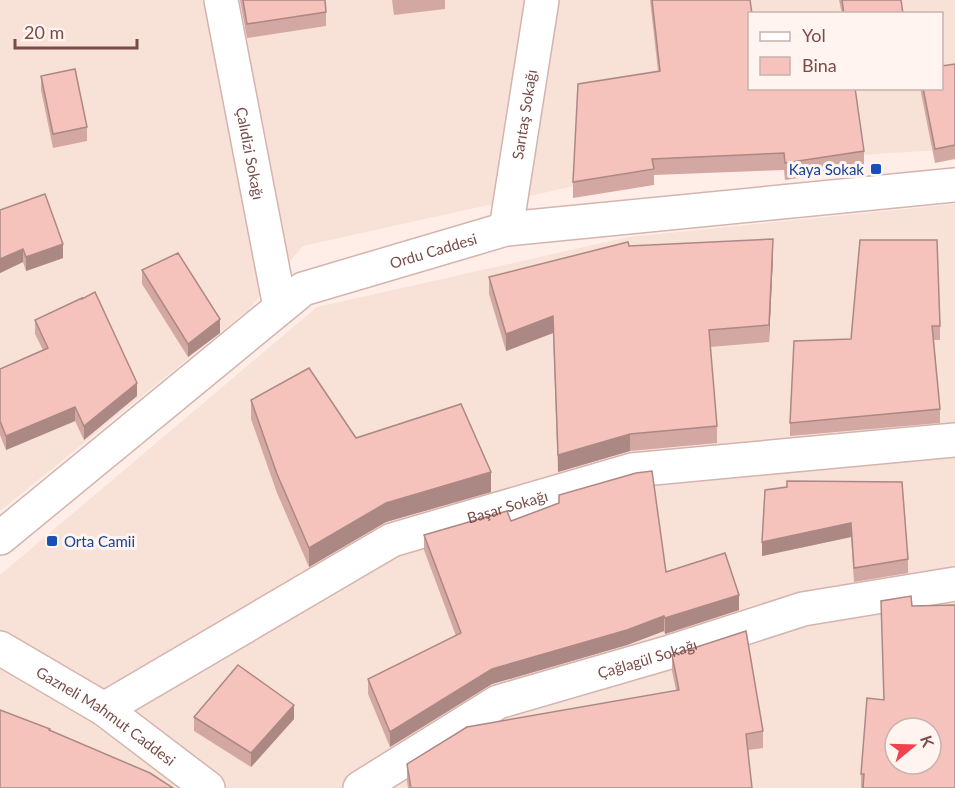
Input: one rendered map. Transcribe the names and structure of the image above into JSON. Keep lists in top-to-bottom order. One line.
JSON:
{"streets":{"street":["Sarıtaş Sokağı","Çalıdizi Sokağı","Ordu Caddesi","Başar Sokağı","Çağlagül Sokağı","Gazneli Mahmut Caddesi"]},"crossings":[["Sarıtaş Sokağı","Ordu Caddesi"],["Çalıdizi Sokağı","Ordu Caddesi"],["Başar Sokağı","Gazneli Mahmut Caddesi"]],"places":{"transit":["Kaya Sokak","Orta Camii"]},"legend":["Yol","Bina"],"scale_bar":"20 m","north":"right"}
